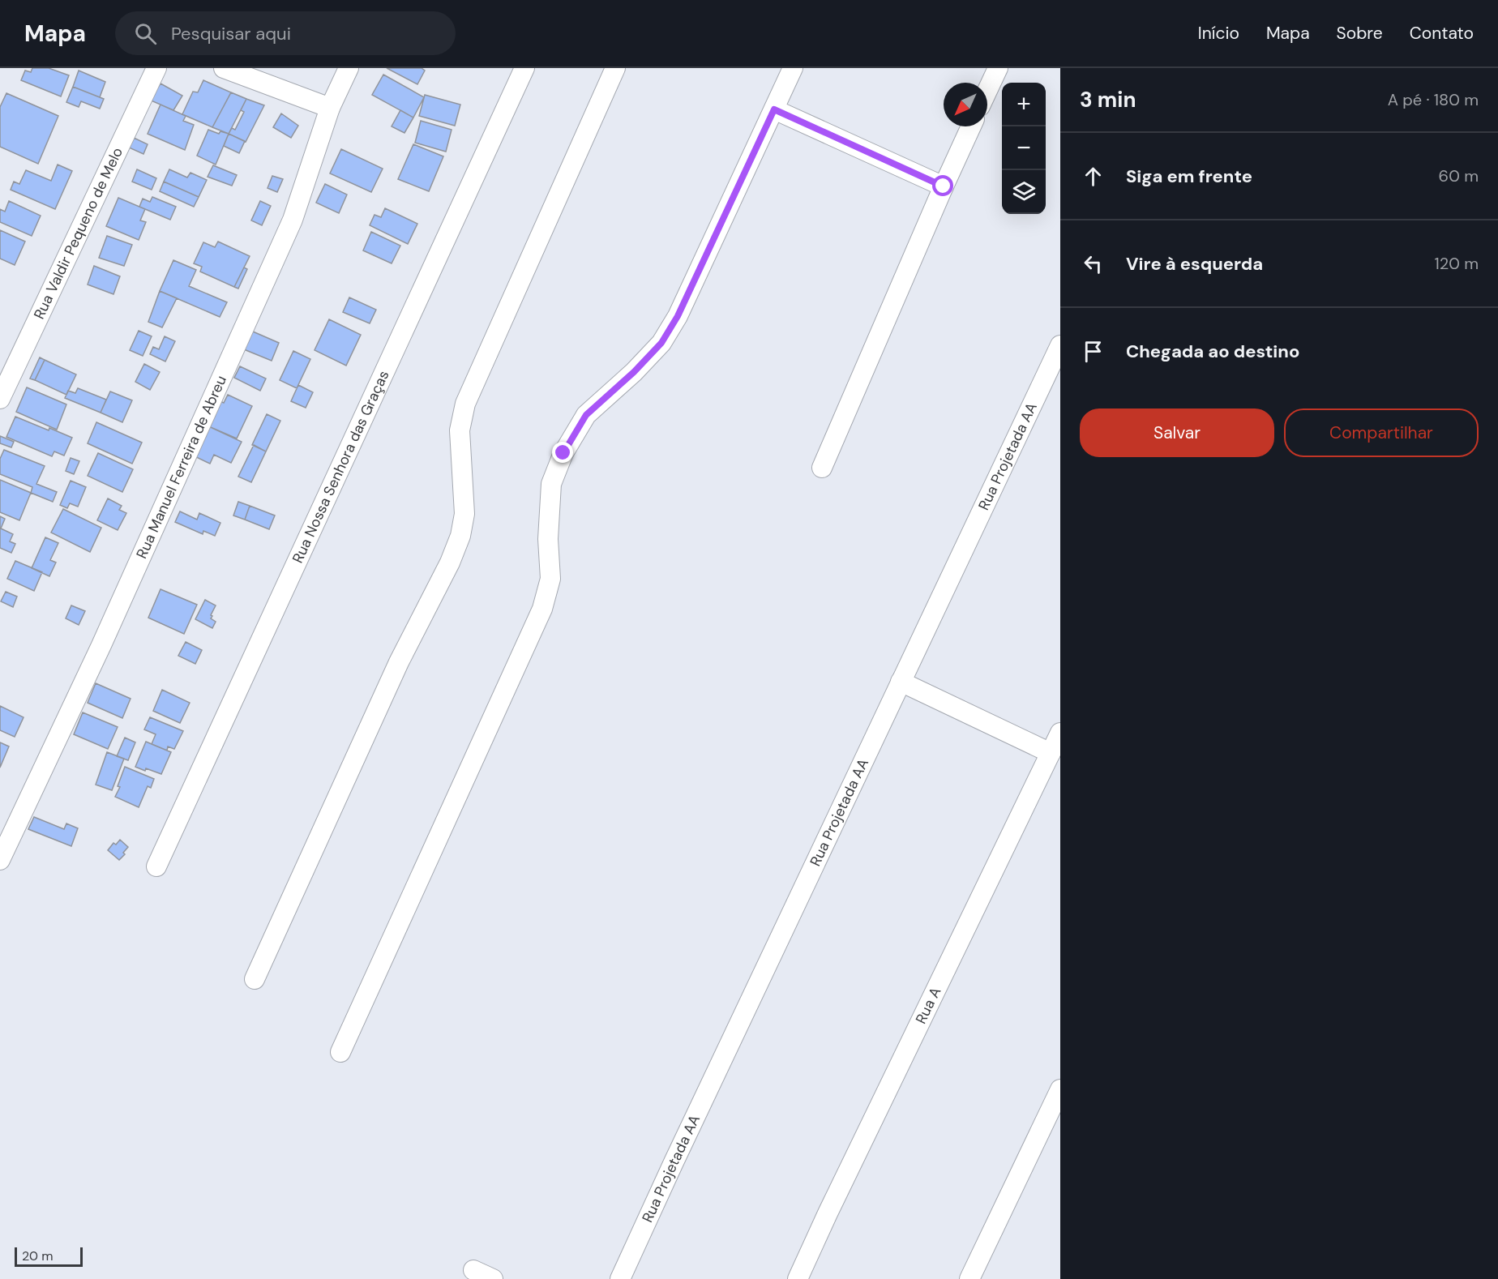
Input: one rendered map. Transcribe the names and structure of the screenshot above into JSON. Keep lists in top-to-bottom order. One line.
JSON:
{"streets":{"street":["Rua Valdir Pequeno de Melo","Rua Projetada AA","Rua Manuel Ferreira de Abreu","Rua Nossa Senhora das Graças","Rua A"]},"scale_bar":"20 m","north":"bottom left","page":{"header":"Mapa","search":"Pesquisar aqui","nav":["Início","Mapa","Sobre","Contato"],"heading":["3 min","A pé · 180 m"],"map_buttons":["+","−"],"list":[["Siga em frente","60 m"],["Vire à esquerda","120 m"],"Chegada ao destino"],"buttons":["Salvar","Compartilhar"],"scale":"20 m"}}
